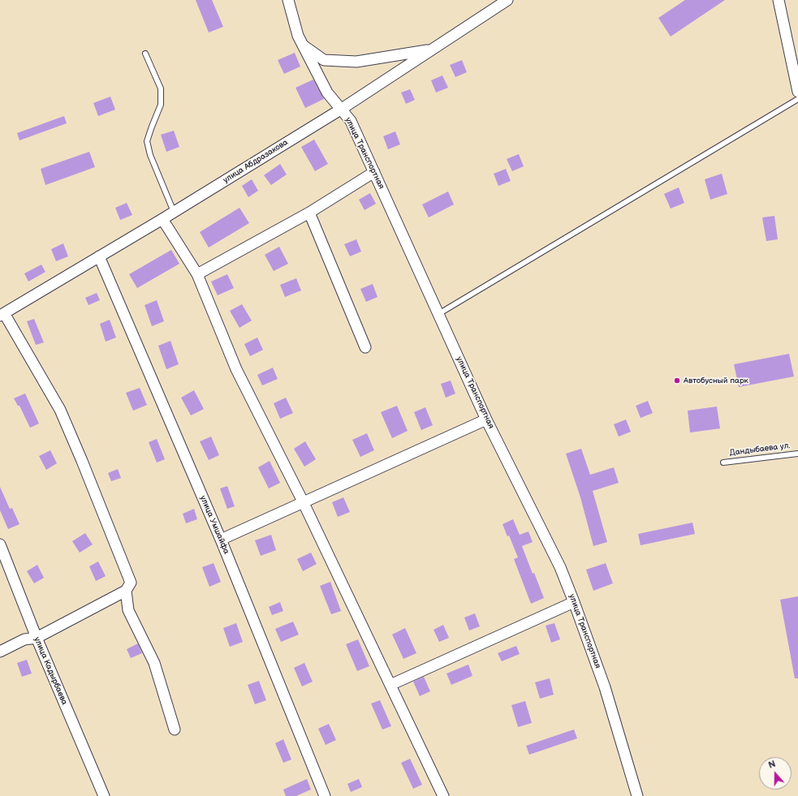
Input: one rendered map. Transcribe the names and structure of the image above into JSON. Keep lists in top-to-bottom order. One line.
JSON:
{"streets":{"street":["улица Транспортная","улица Абдразакова","улица Умшайфа","улица Кадырбаева"],"lane":["Дандыбаева ул."]},"crossings":[["улица Транспортная","улица Абдразакова"],["улица Абдразакова","улица Умшайфа"]],"places":["Автобусный парк"],"north":"top"}
